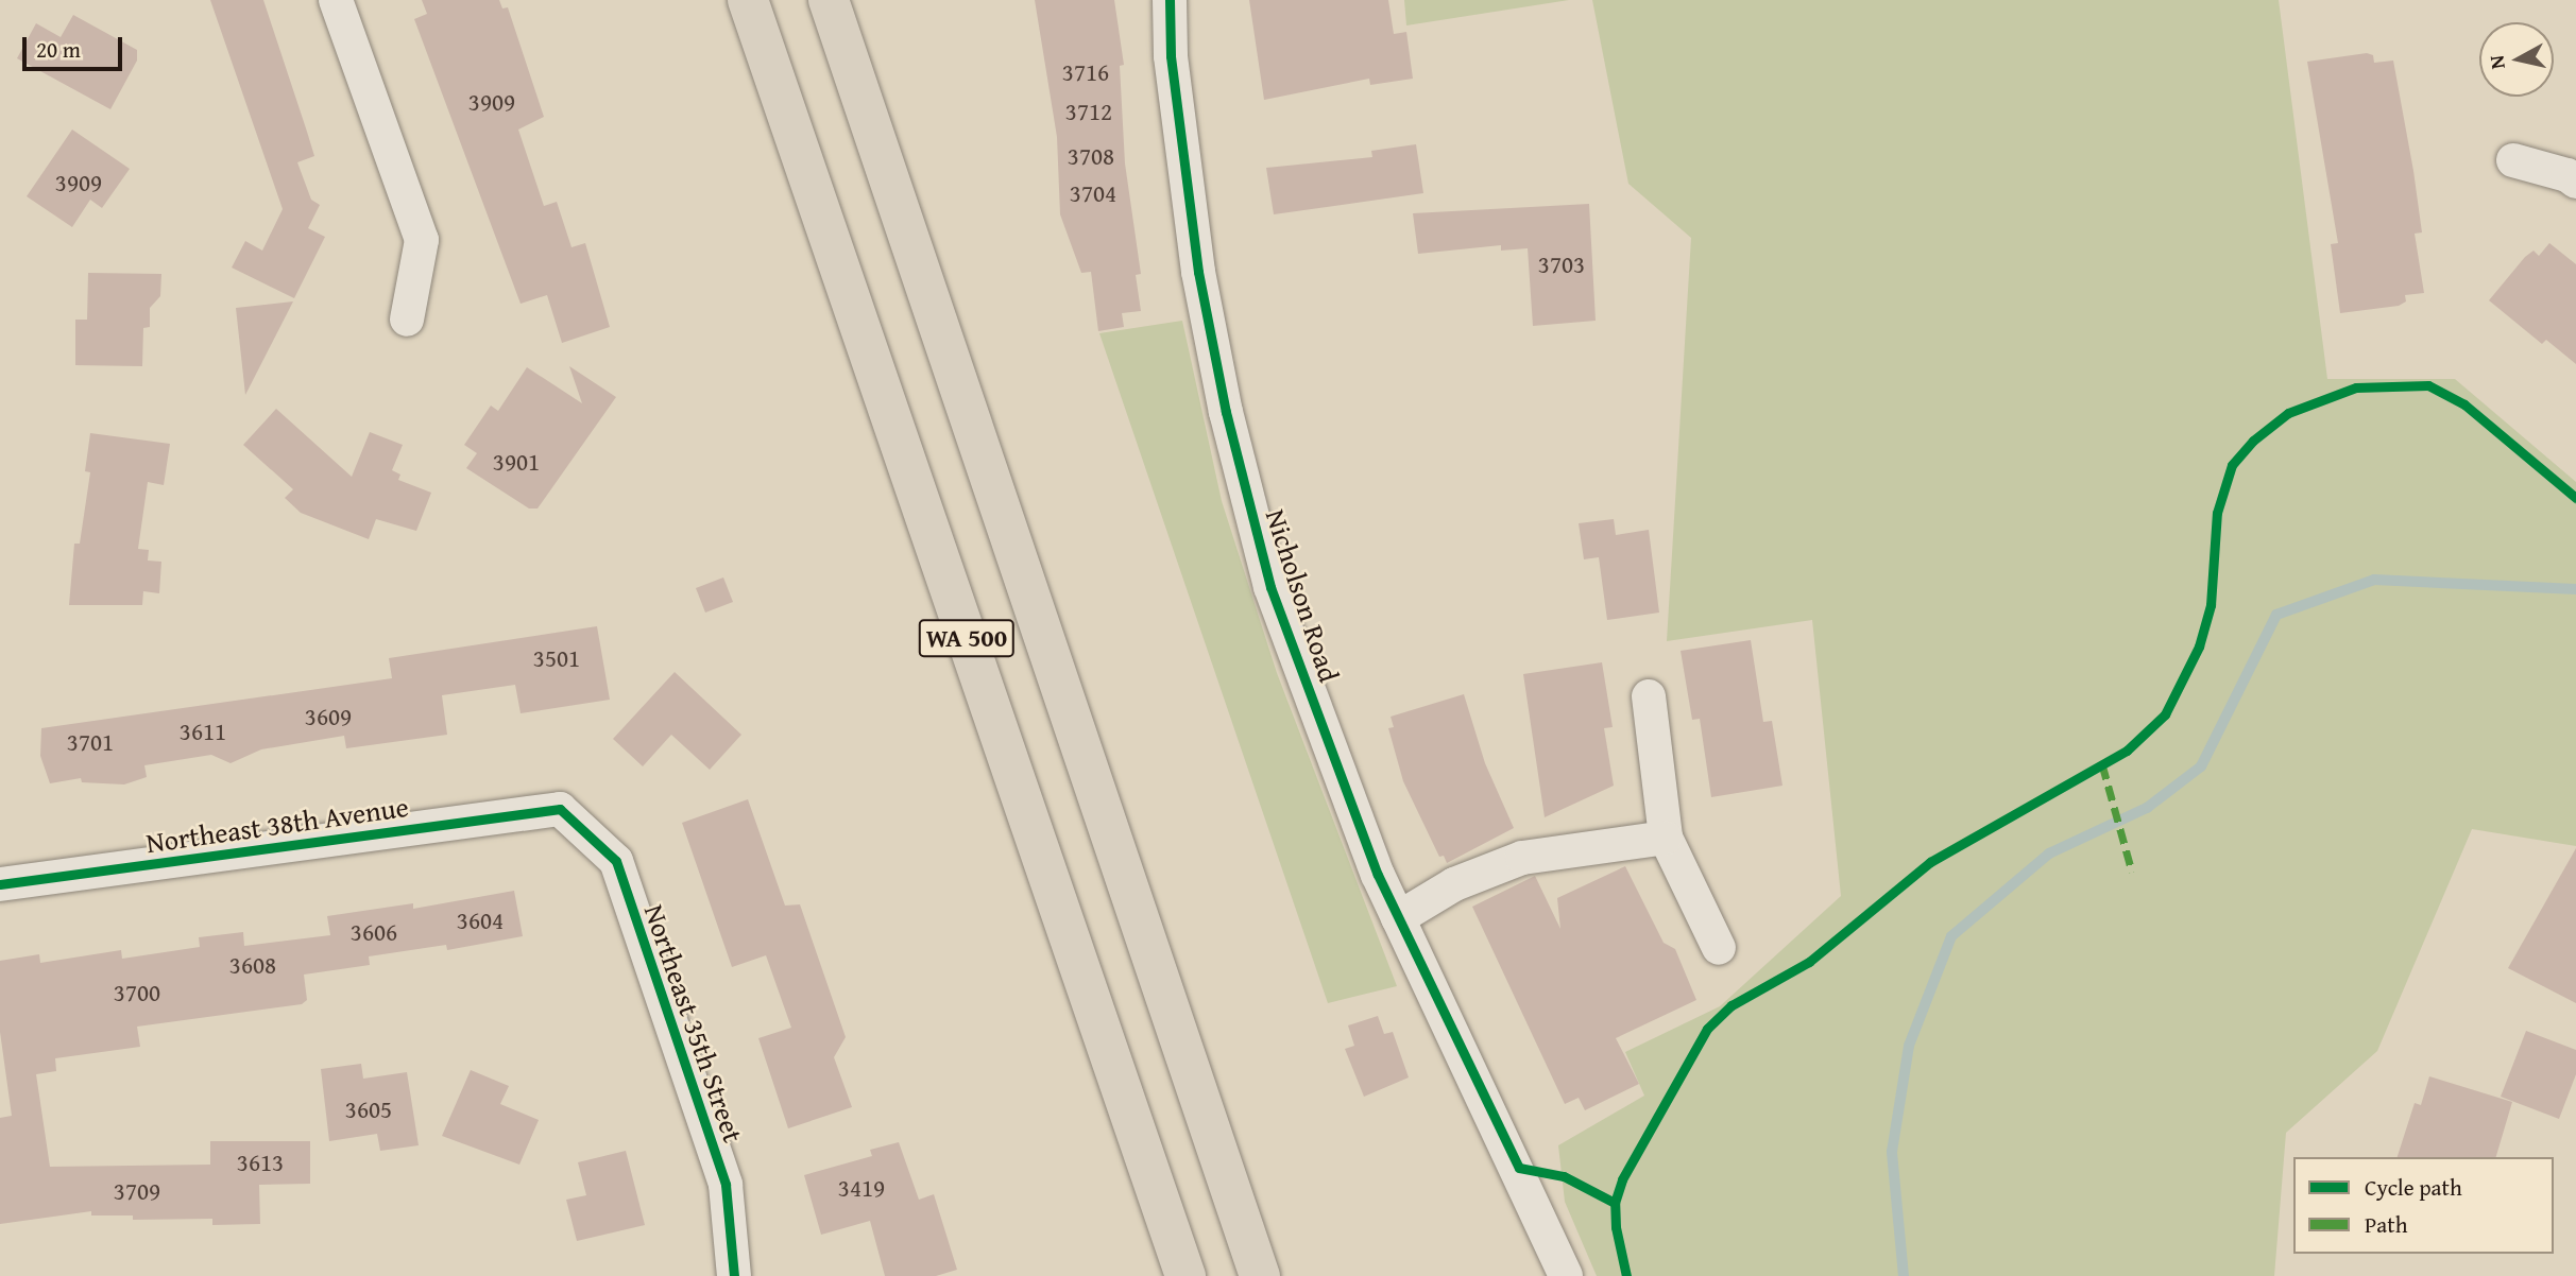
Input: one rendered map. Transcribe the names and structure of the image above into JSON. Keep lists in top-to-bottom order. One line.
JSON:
{"streets":{"highway":["WA 500"],"street":["Nicholson Road","Northeast 38th Avenue","Northeast 35th Street"]},"crossings":[["Northeast 38th Avenue","Northeast 35th Street"]],"house_numbers":["3716","3909","3712","3708","3909","3704","3703","3901","3501","3609","3611","3701","3604","3606","3608","3700","3605","3613","3419","3709"],"legend":["Cycle path","Path"],"scale_bar":"20 m","north":"left"}
